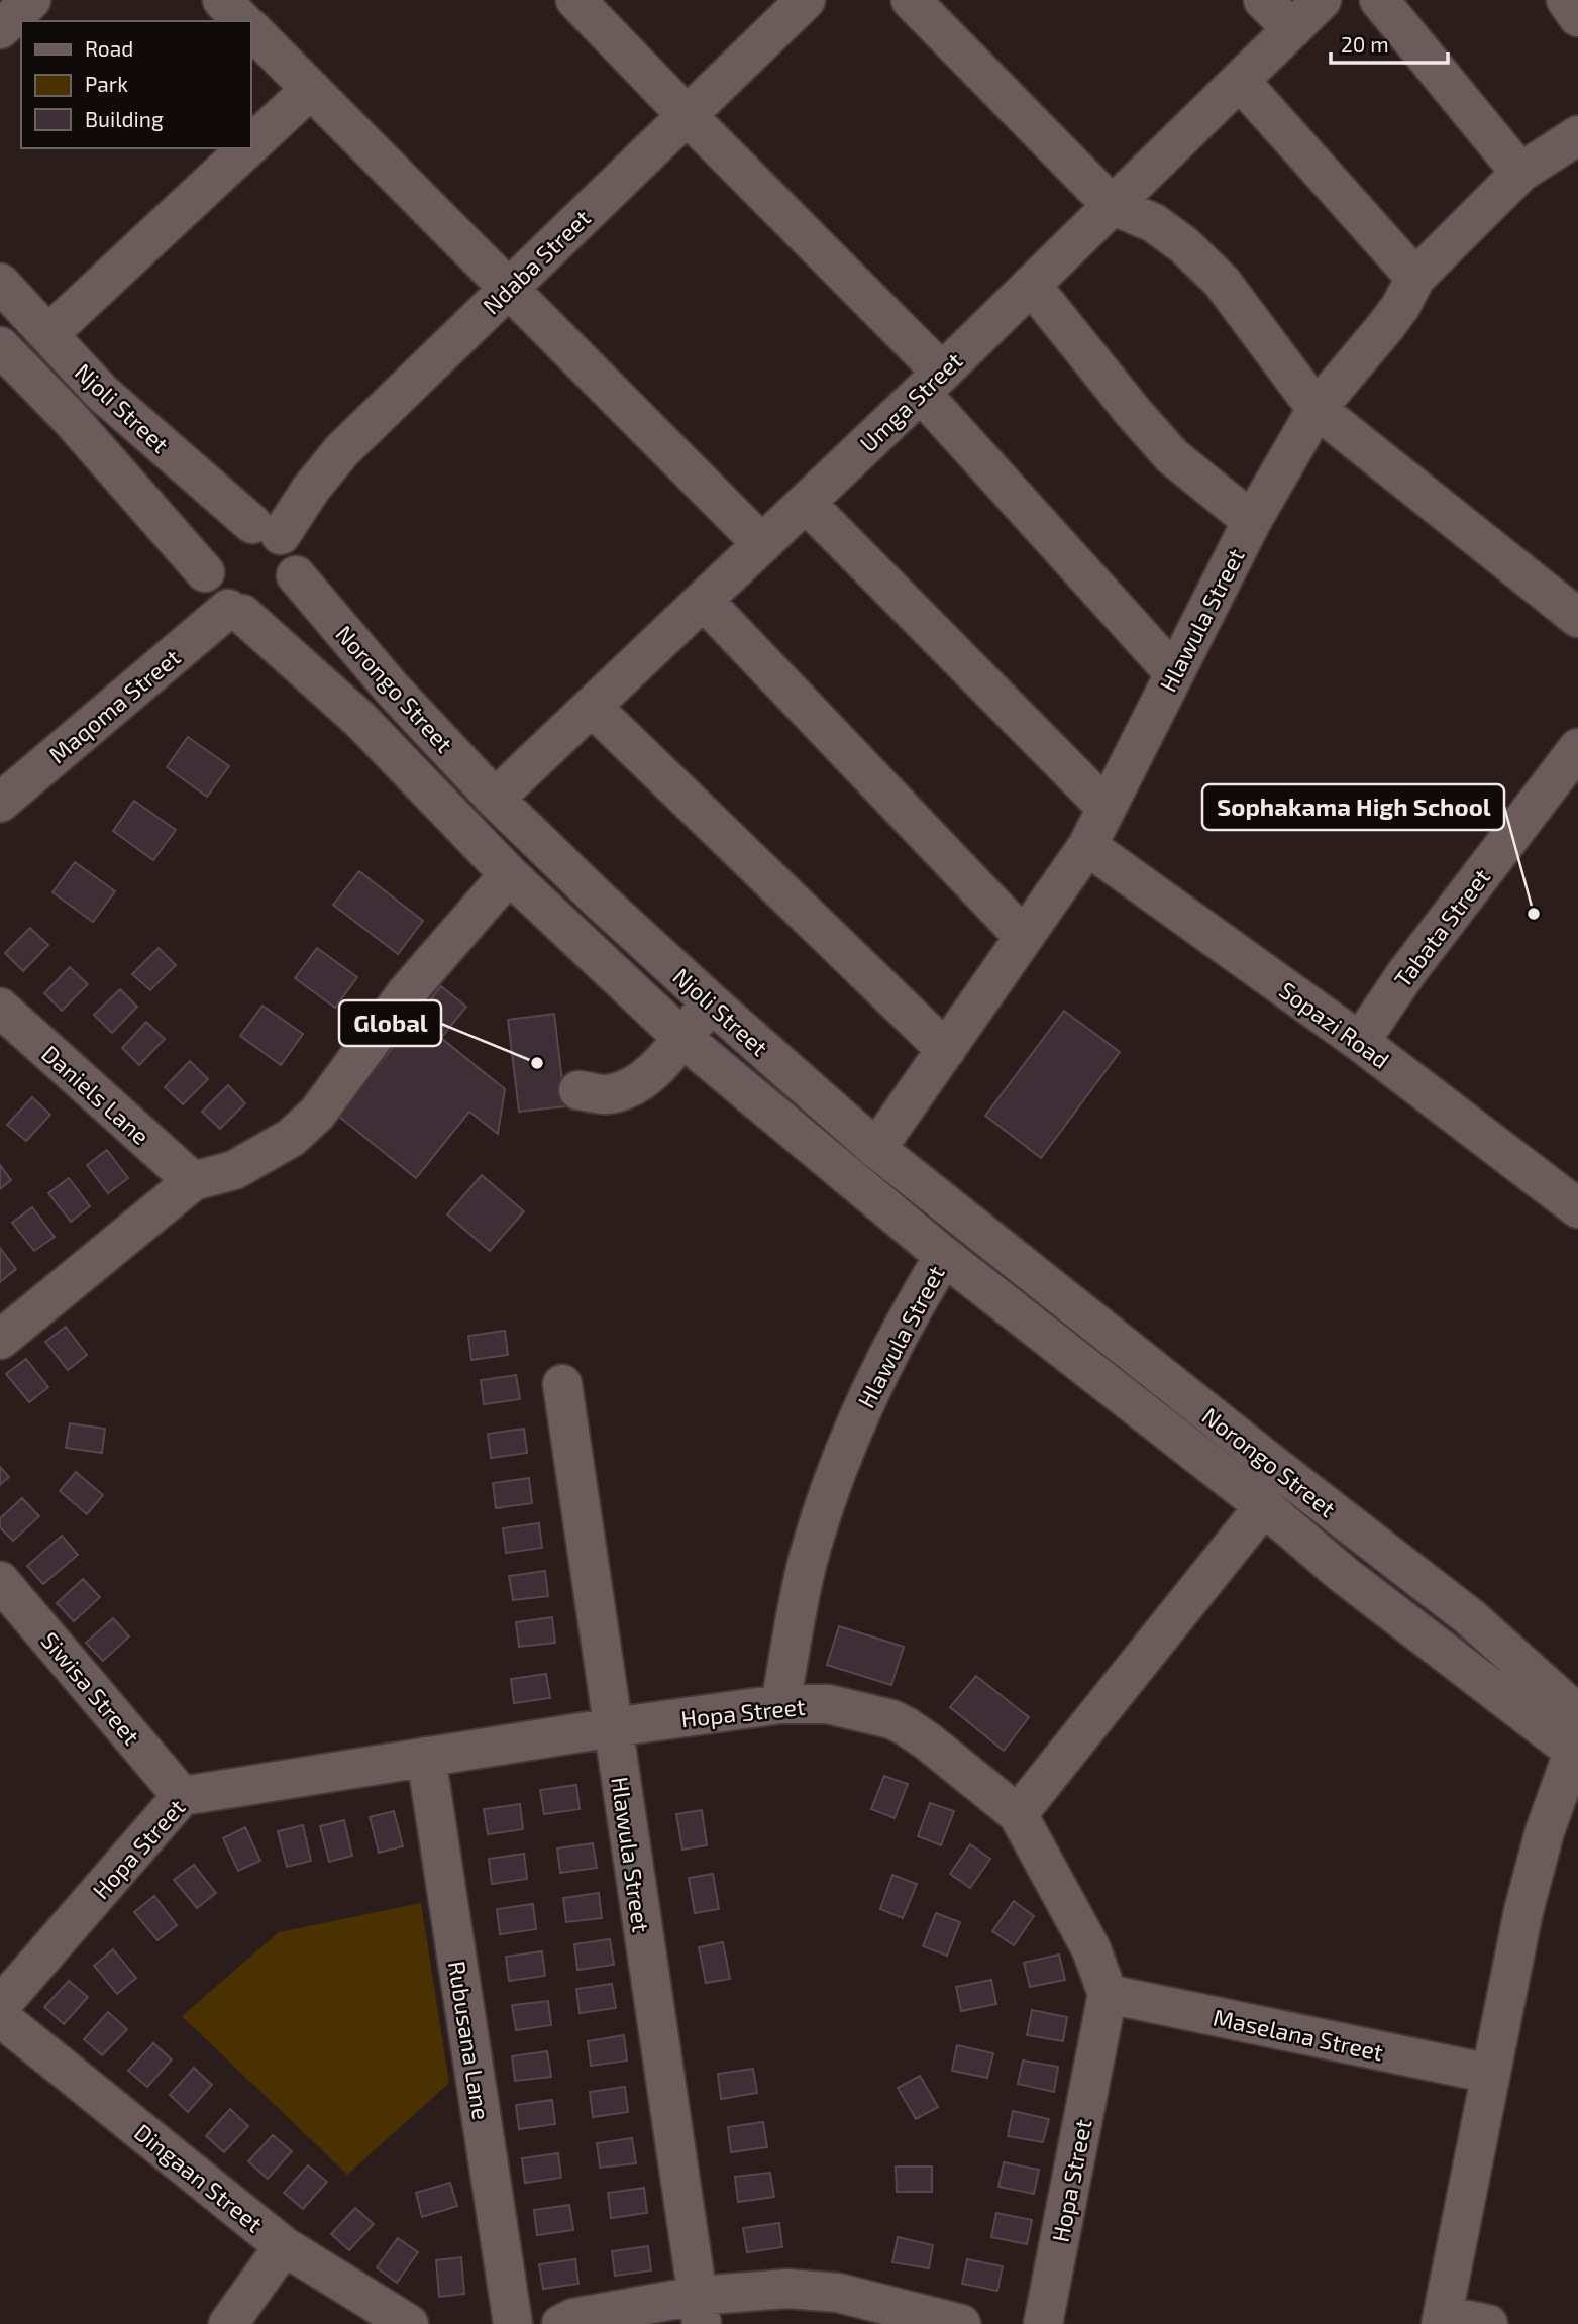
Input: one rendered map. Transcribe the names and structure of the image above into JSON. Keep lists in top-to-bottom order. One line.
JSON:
{"streets":{"street":["Ndaba Street","Umga Street","Njoli Street","Hlawula Street","Norongo Street","Maqoma Street","Tabata Street","Sopazi Road","Daniels Lane","Siwisa Street","Hopa Street","Maselana Street","Rubusana Lane","Dingaan Street"]},"crossings":[["Ndaba Street","Njoli Street"],["Ndaba Street","Norongo Street"],["Ndaba Street","Maqoma Street"],["Umga Street","Njoli Street"],["Umga Street","Norongo Street"],["Njoli Street","Hlawula Street"],["Njoli Street","Norongo Street"],["Njoli Street","Maqoma Street"],["Hlawula Street","Norongo Street"],["Hlawula Street","Sopazi Road"],["Hlawula Street","Hopa Street"],["Norongo Street","Maqoma Street"],["Norongo Street","Hopa Street"],["Tabata Street","Sopazi Road"],["Siwisa Street","Hopa Street"],["Hopa Street","Maselana Street"],["Hopa Street","Rubusana Lane"]],"places":["Sophakama High School","Global"],"legend":["Road","Park","Building"],"scale_bar":"20 m"}
